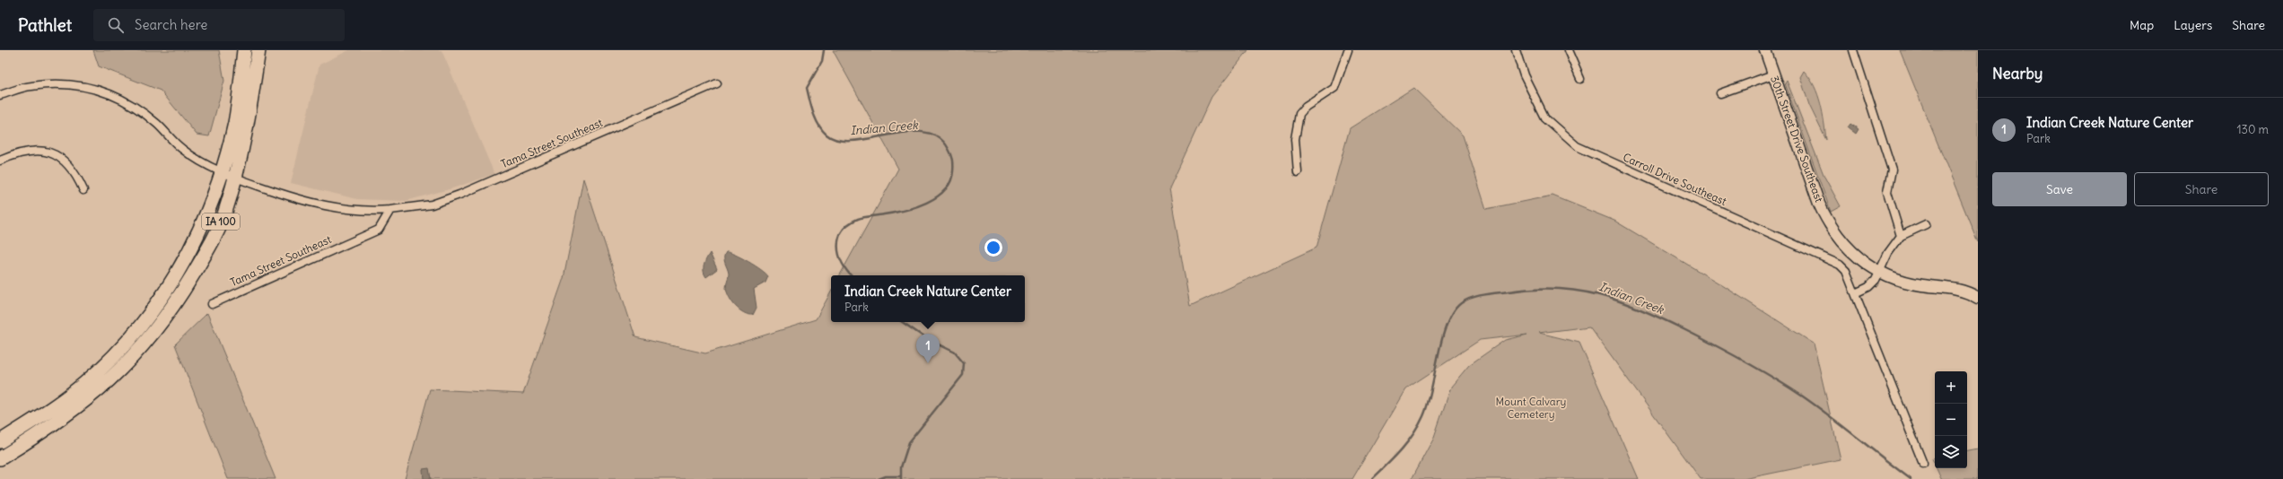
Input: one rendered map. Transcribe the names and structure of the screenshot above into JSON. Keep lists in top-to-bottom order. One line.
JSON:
{"streets":{"highway":["IA 100"],"main road":["30th Street Drive Southeast"],"street":["Tama Street Southeast","Carroll Drive Southeast"]},"crossings":[["Tama Street Southeast","IA 100"]],"water":["Indian Creek"],"parks":["Mount Calvary Cemetery"],"page":{"header":"Pathlet","search":"Search here","nav":["Map","Layers","Share"],"heading":"Nearby","list":[{"mark":"1","name":"Indian Creek Nature Center","note":"Park","value":"130 m"}],"buttons":["Save","Share"],"popup":["Indian Creek Nature Center","Park"],"pins":"1","map_buttons":["+","−"]}}
